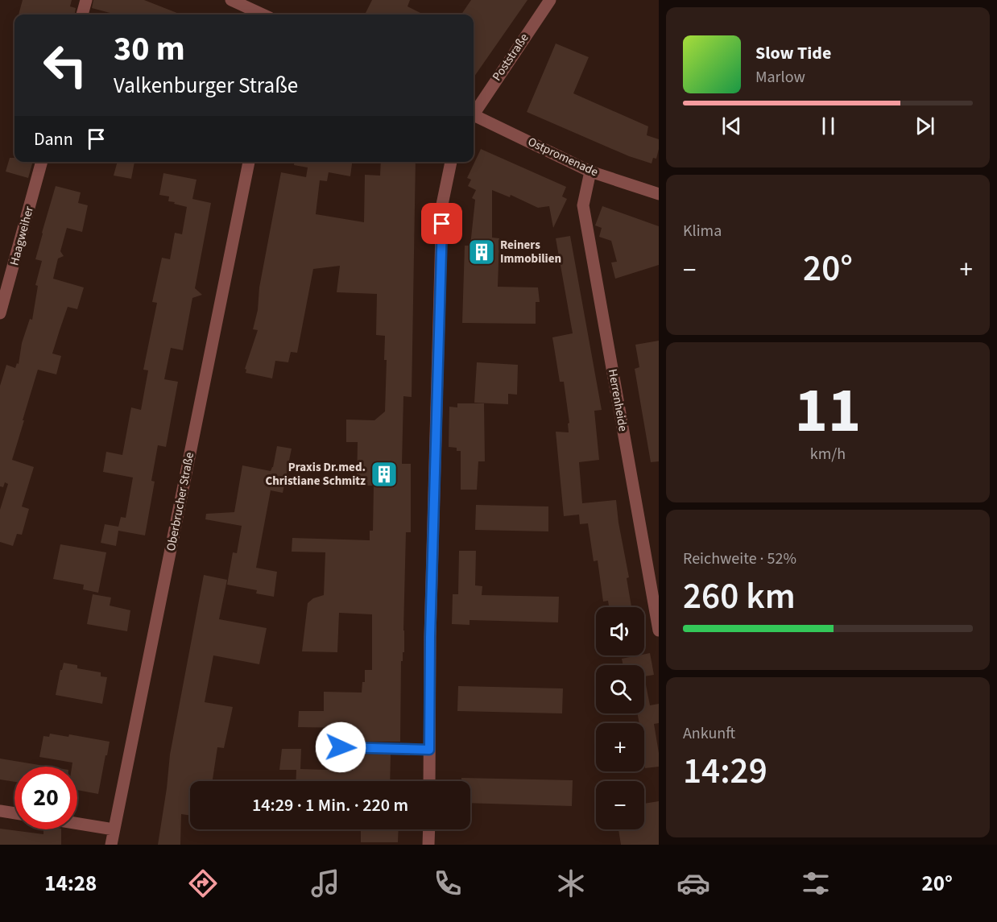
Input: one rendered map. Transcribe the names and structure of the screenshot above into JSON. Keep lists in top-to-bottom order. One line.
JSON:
{"streets":{"street":["Poststraße","Ostpromenade","Haagweiher","Herrenheide","Oberbrucher Straße"]},"crossings":[["Ostpromenade","Herrenheide"]],"places":{"building":["Reiners Immobilien","Praxis Dr.med. Christiane Schmitz"]},"page":{"turn":["30 m","Valkenburger Straße"],"song":["Slow Tide","Marlow"],"then":"Dann","tile":["Klima",["11","km/h"],["Reichweite · 52%","260 km"],["Ankunft","14:29"]],"heat":["−","20°","+"],"map_buttons":["+","−"],"limit":"20","trip":"14:29 · 1 Min. · 220 m","tabs":["14:28","20°"]}}
